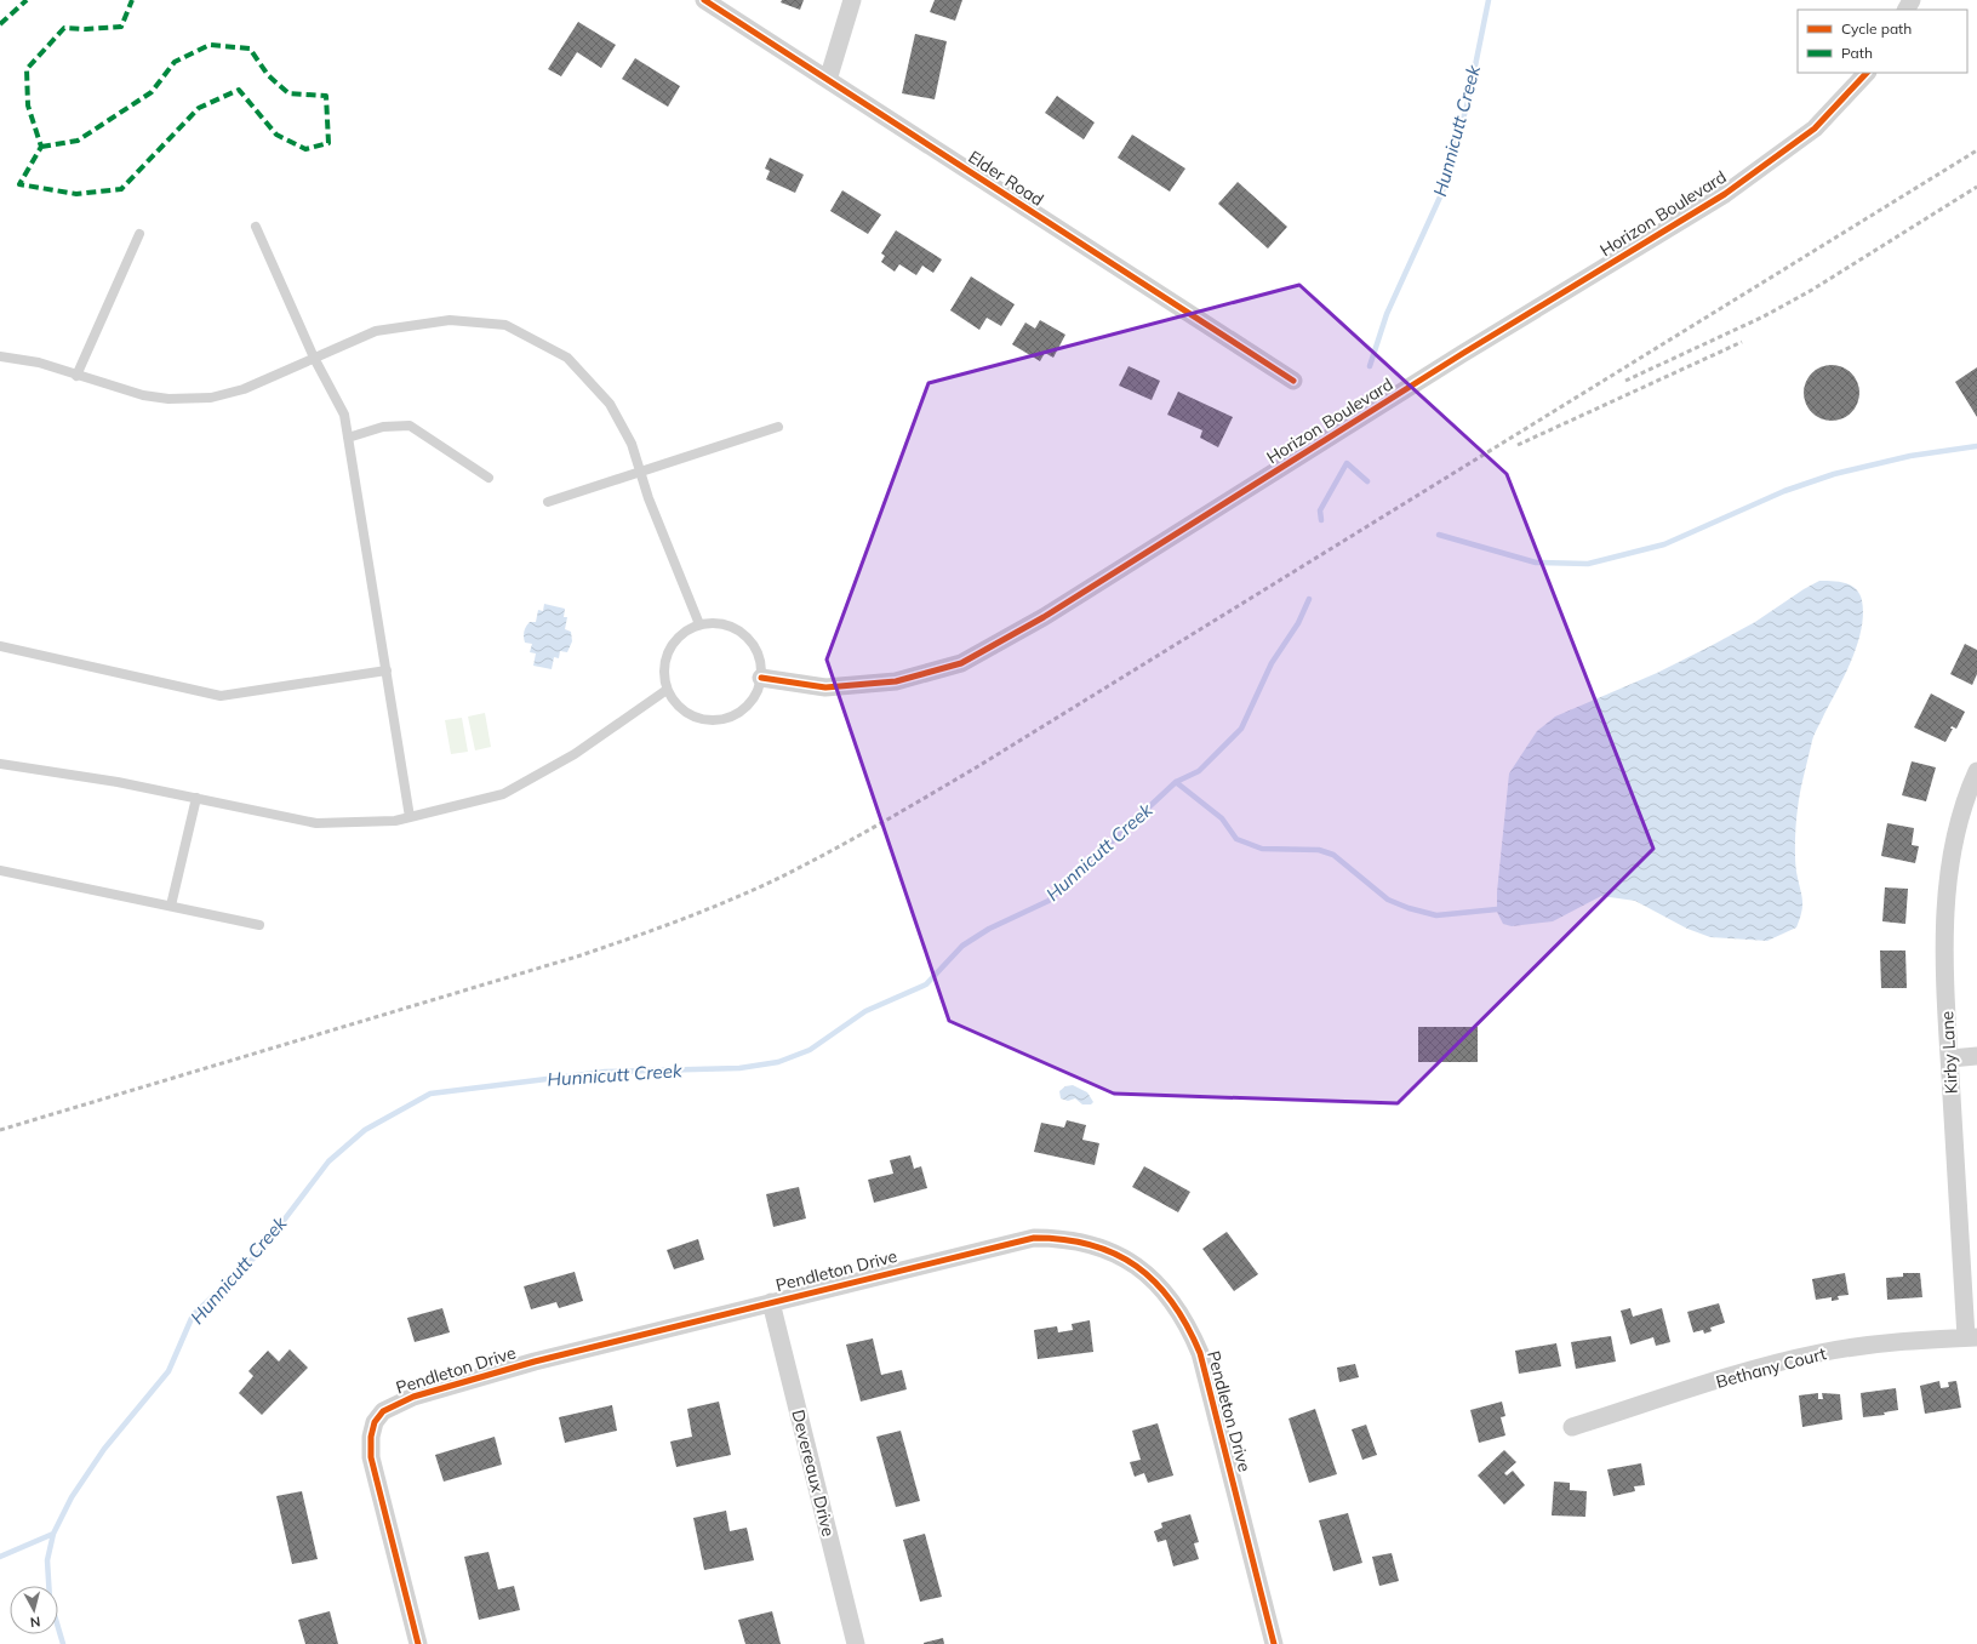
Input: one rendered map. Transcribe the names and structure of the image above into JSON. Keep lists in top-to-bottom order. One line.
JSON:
{"streets":{"street":["Elder Road","Horizon Boulevard","Kirby Lane","Pendleton Drive","Bethany Court","Devereaux Drive"]},"crossings":[["Kirby Lane","Bethany Court"],["Pendleton Drive","Devereaux Drive"]],"water":["Hunnicutt Creek"],"legend":["Cycle path","Path"],"north":"bottom"}
